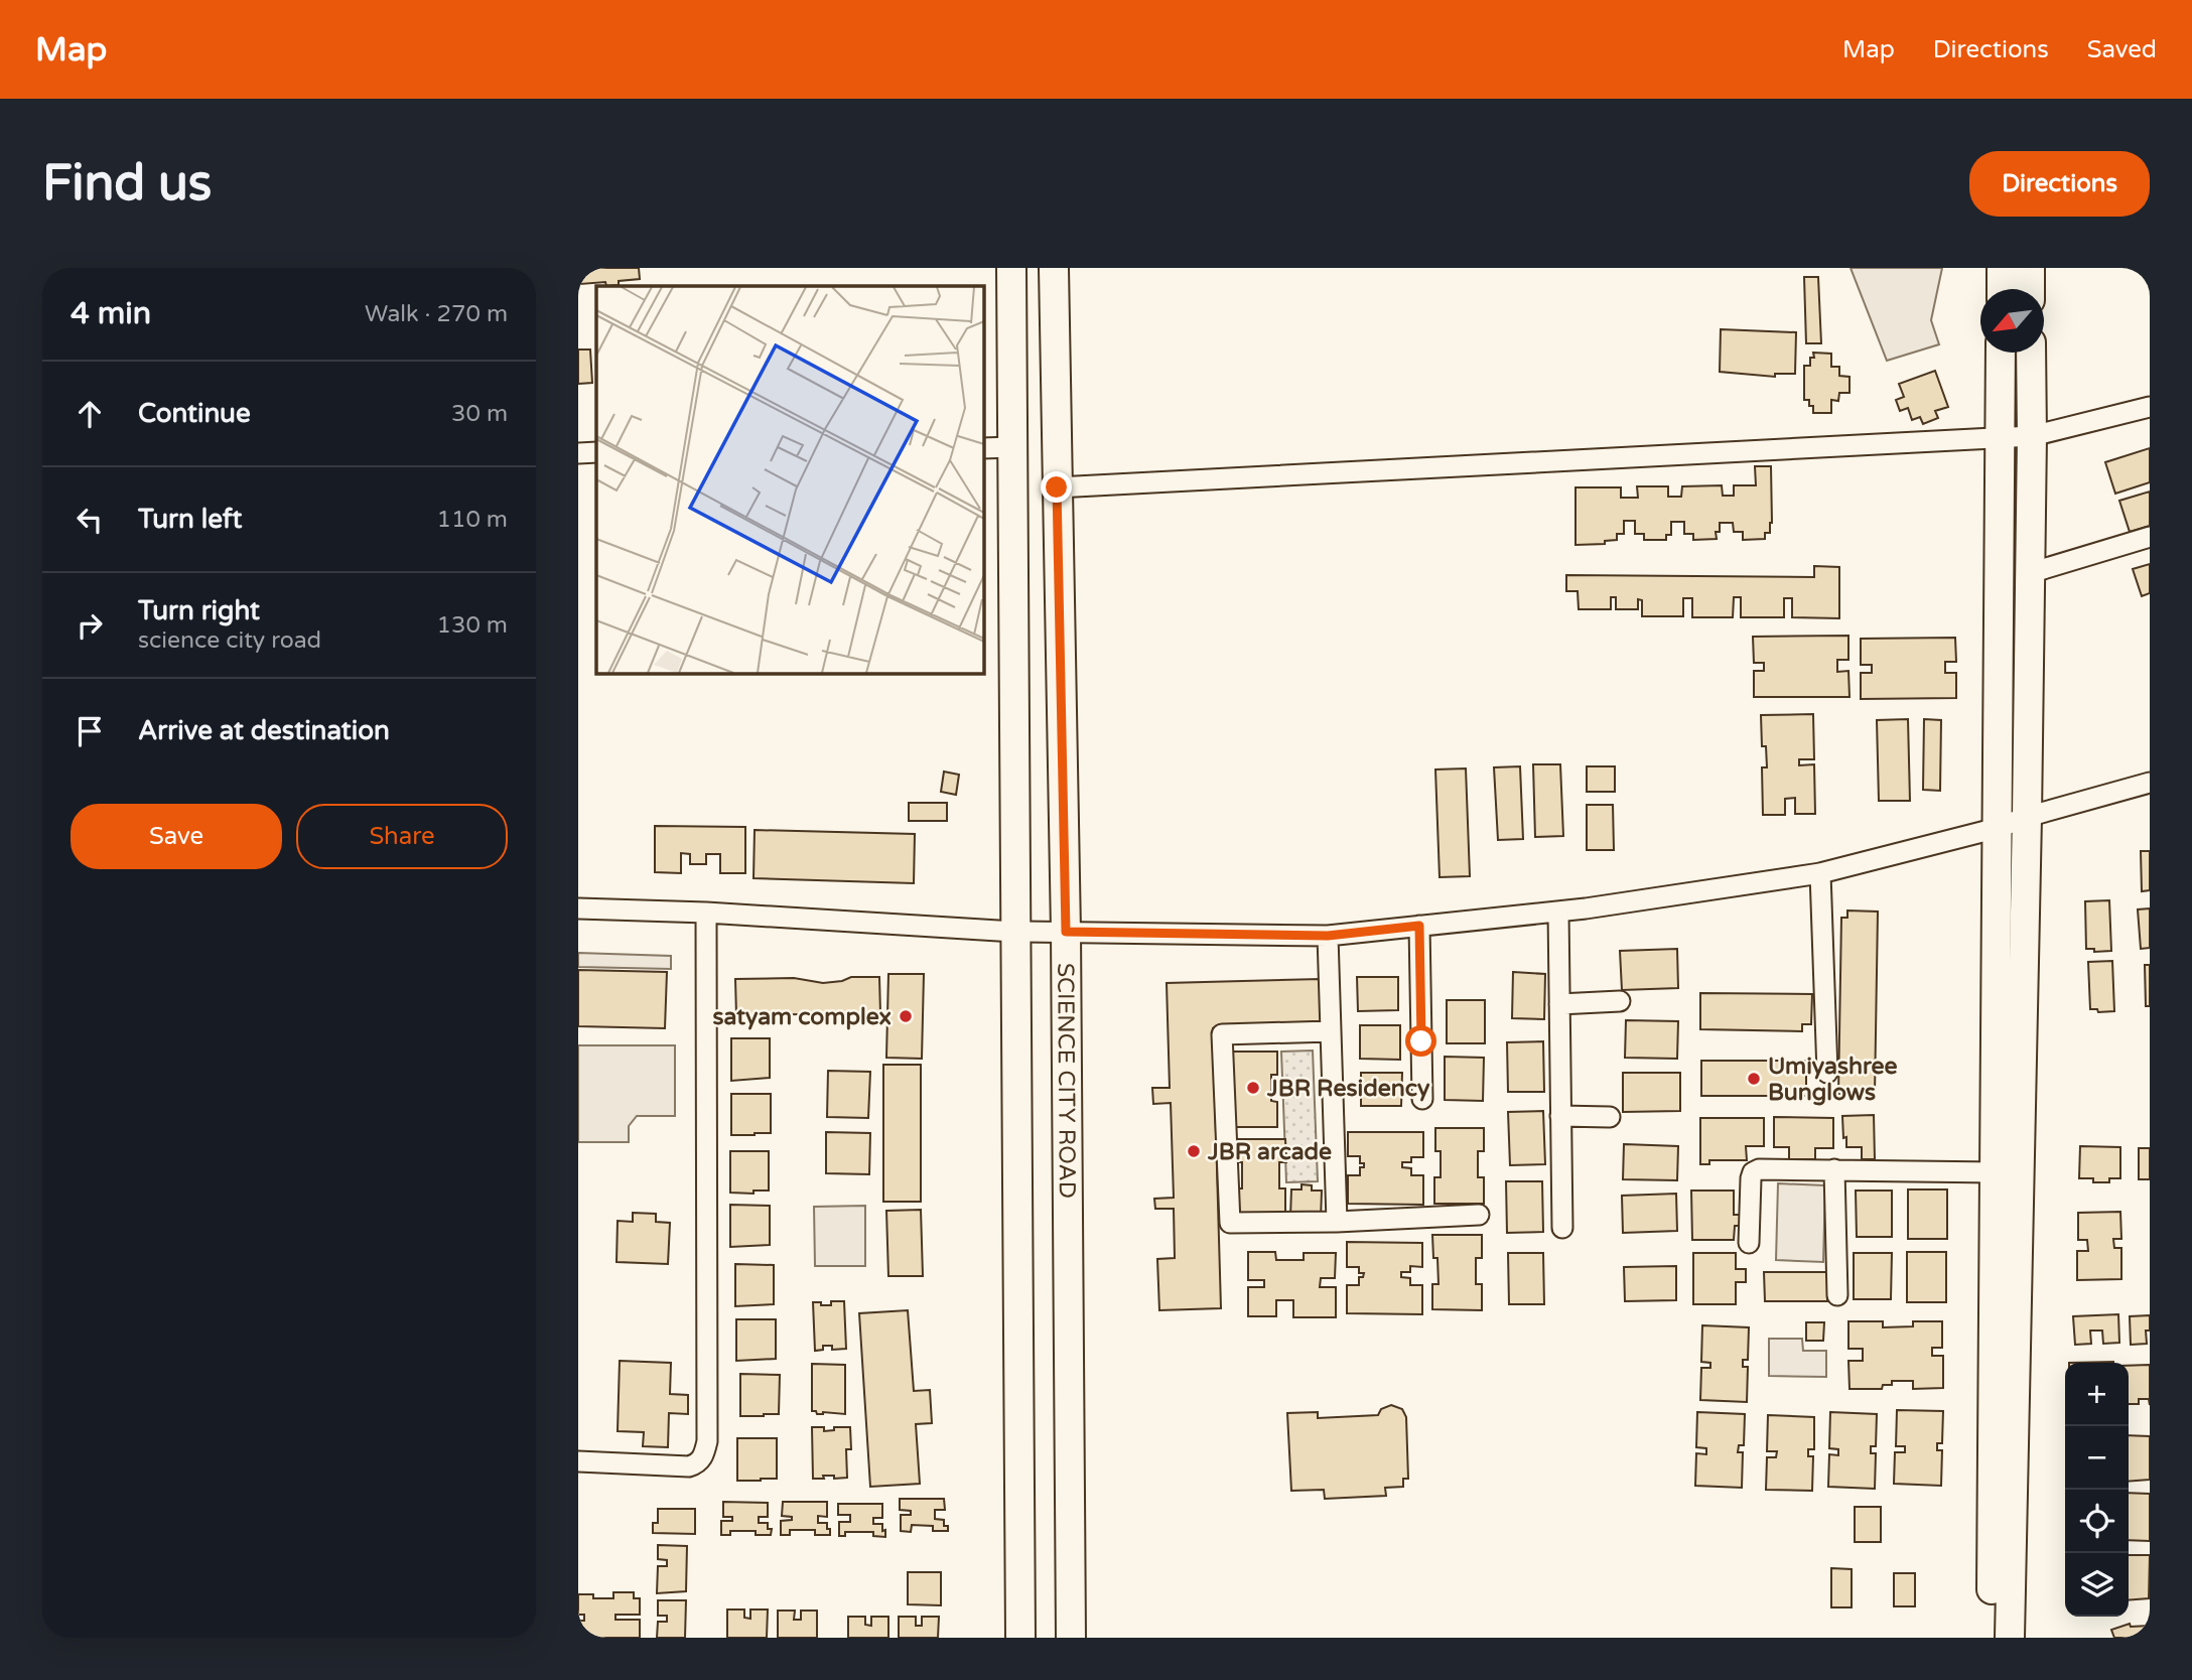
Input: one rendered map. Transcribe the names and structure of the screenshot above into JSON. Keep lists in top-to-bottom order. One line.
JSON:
{"streets":{"main road":["SCIENCE CITY ROAD"]},"places":["satyam complex","Umiyashree Bunglows","JBR Residency","JBR arcade"],"north":"bottom left","page":{"header":"Map","nav":["Map","Directions","Saved"],"buttons":["Directions",["Save","Share"]],"title":"Find us","heading":["4 min","Walk · 270 m"],"list":[["Continue","30 m"],["Turn left","110 m"],["Turn right","science city road","130 m"],"Arrive at destination"],"map_buttons":["+","−"]}}
